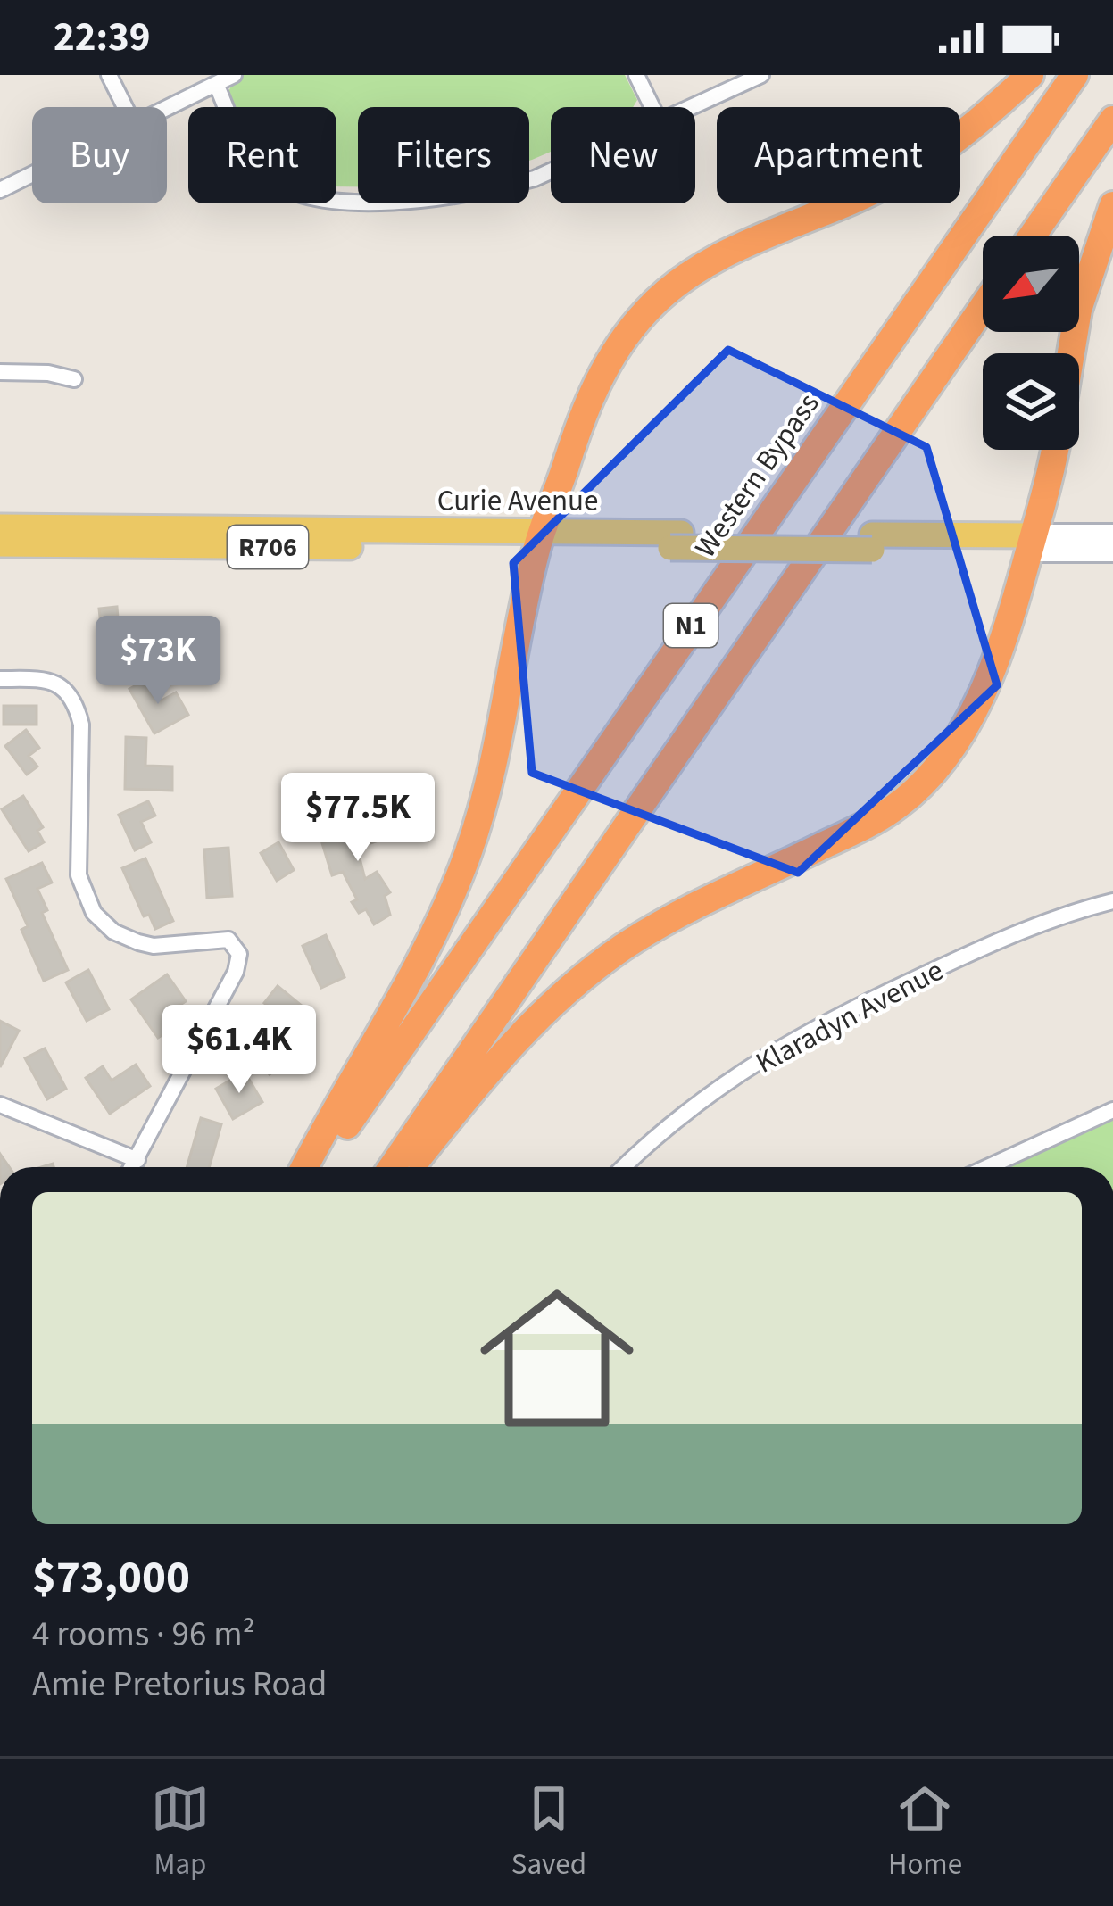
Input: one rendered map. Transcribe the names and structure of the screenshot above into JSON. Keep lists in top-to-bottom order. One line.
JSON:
{"streets":{"highway":["Western Bypass","N1"],"main road":["Curie Avenue","R706"],"street":["Klaradyn Avenue"]},"crossings":[["Curie Avenue","R706"]],"north":"bottom left","page":{"status":"22:39","chip":["Buy","Rent","Filters","New","Apartment"],"price":["$73K","$77.5K","$61.4K"],"list":[{"name":"$73,000","note":"4 rooms · 96 m² · Amie Pretorius Road"}],"tabs":["Map","Saved","Home"]}}
